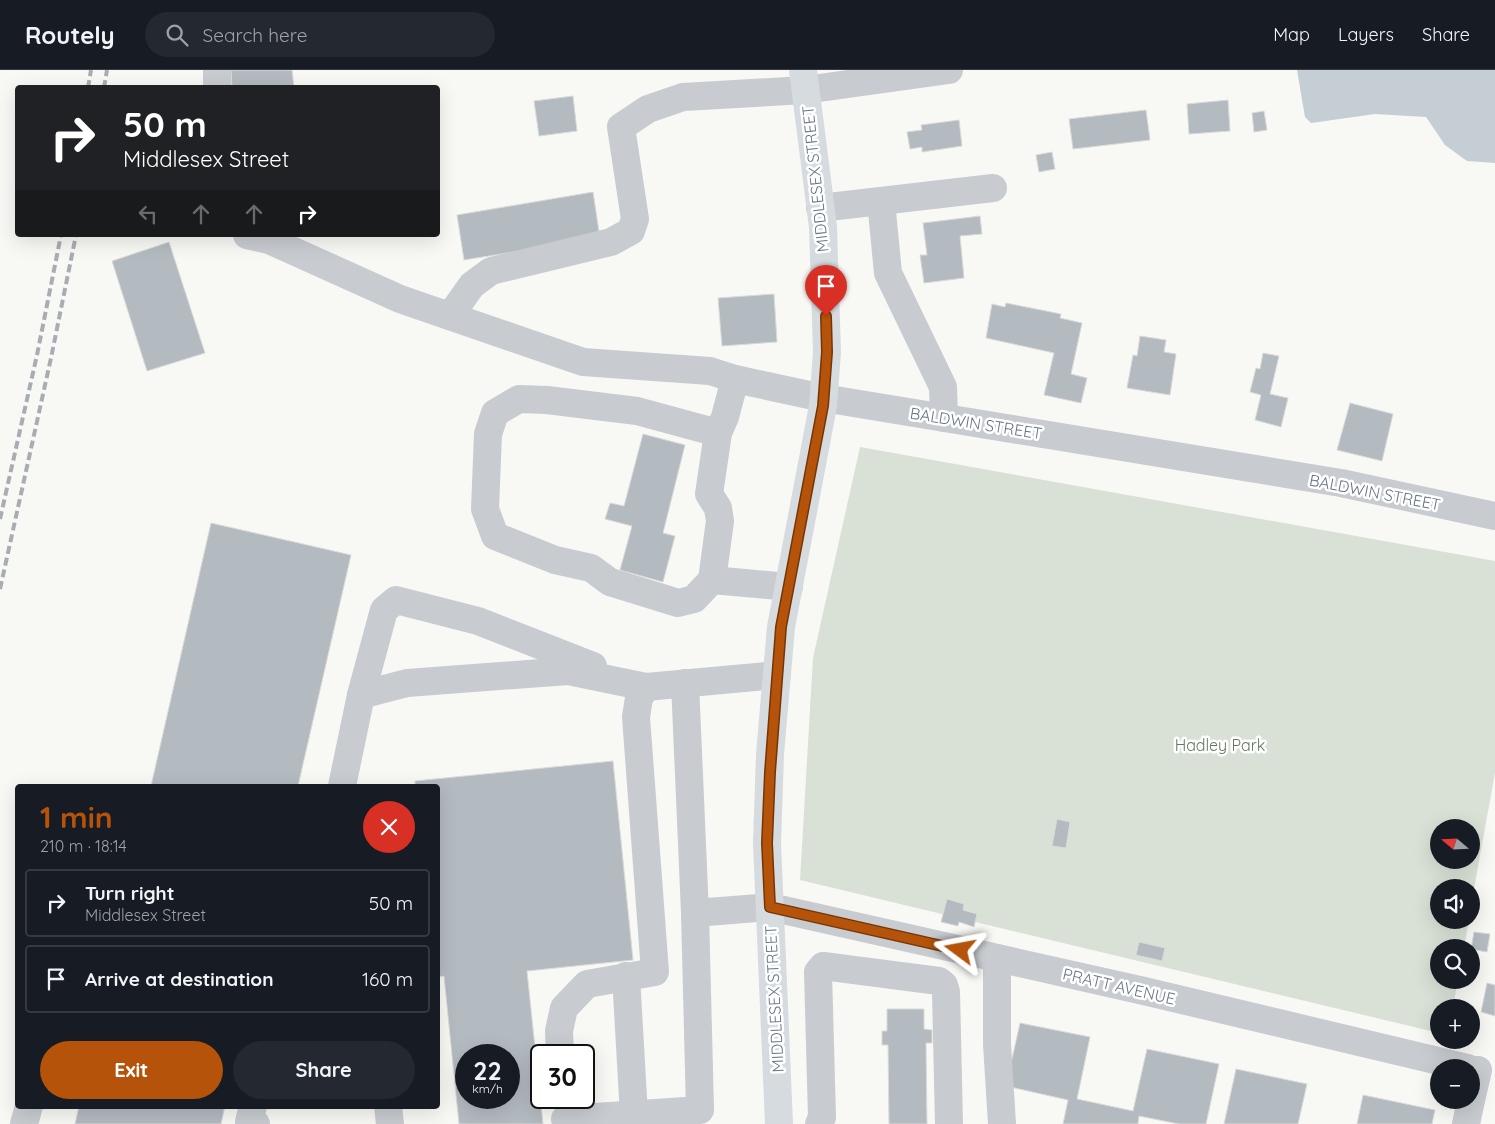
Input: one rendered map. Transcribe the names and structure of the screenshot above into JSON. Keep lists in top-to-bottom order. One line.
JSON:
{"streets":{"main road":["MIDDLESEX STREET"],"street":["BALDWIN STREET","PRATT AVENUE"]},"crossings":[["MIDDLESEX STREET","BALDWIN STREET"],["MIDDLESEX STREET","PRATT AVENUE"]],"parks":["Hadley Park"],"north":"left","page":{"header":"Routely","search":"Search here","nav":["Map","Layers","Share"],"turn":["50 m","Middlesex Street"],"heading":["1 min","210 m · 18:14"],"map_buttons":["+","−"],"list":[{"name":"Turn right","note":"Middlesex Street","value":"50 m"},{"name":"Arrive at destination","value":"160 m"}],"buttons":["Exit","Share"],"speed":"22 km/h","limit":"30"}}
